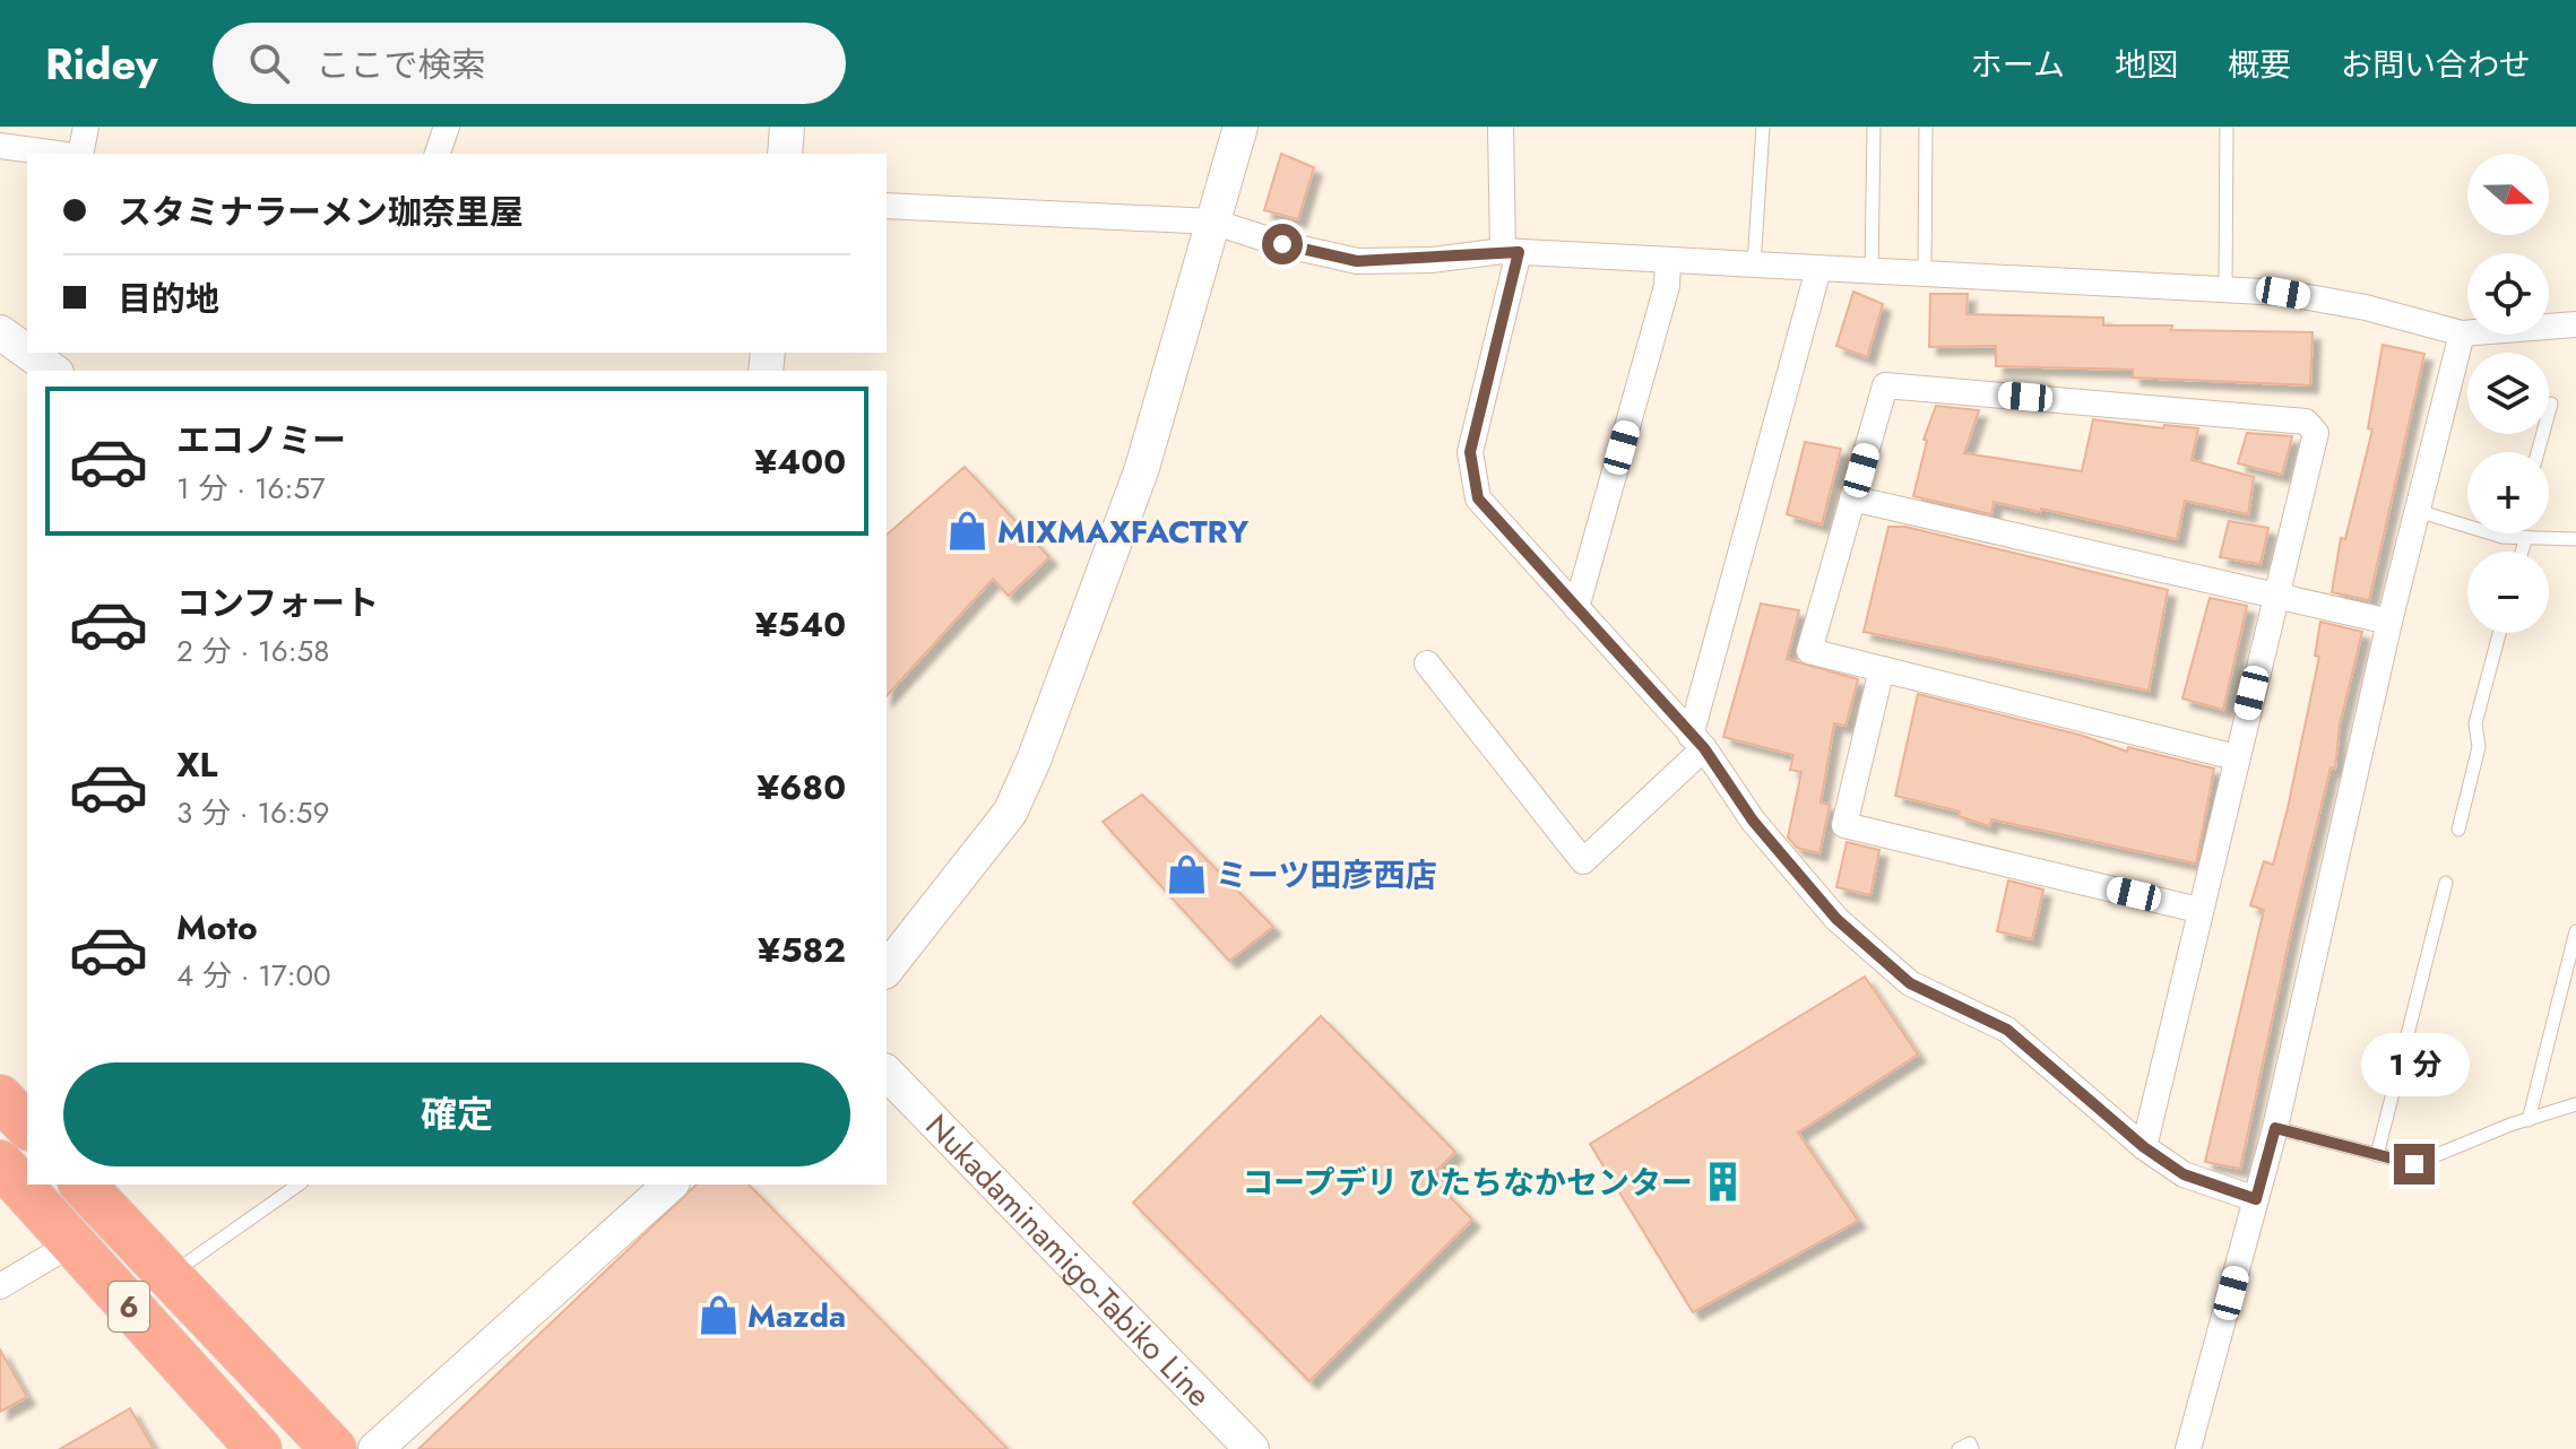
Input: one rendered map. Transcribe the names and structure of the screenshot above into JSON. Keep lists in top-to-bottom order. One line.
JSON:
{"streets":{"highway":["6"],"street":["Nukadaminamigo-Tabiko Line"]},"places":{"shop":["MIXMAXFACTRY","ミーツ田彦西店","Mazda"],"building":["コープデリ ひたちなかセンター"]},"north":"right","page":{"header":"Ridey","search":"ここで検索","nav":["ホーム","地図","概要","お問い合わせ"],"map_buttons":["+","−"],"banner":["スタミナラーメン珈奈里屋","目的地"],"list":[{"name":"エコノミー","note":"1 分 · 16:57","value":"¥400"},{"name":"コンフォート","note":"2 分 · 16:58","value":"¥540"},{"name":"XL","note":"3 分 · 16:59","value":"¥680"},{"name":"Moto","note":"4 分 · 17:00","value":"¥582"}],"bubble":"1 分","buttons":"確定"}}
